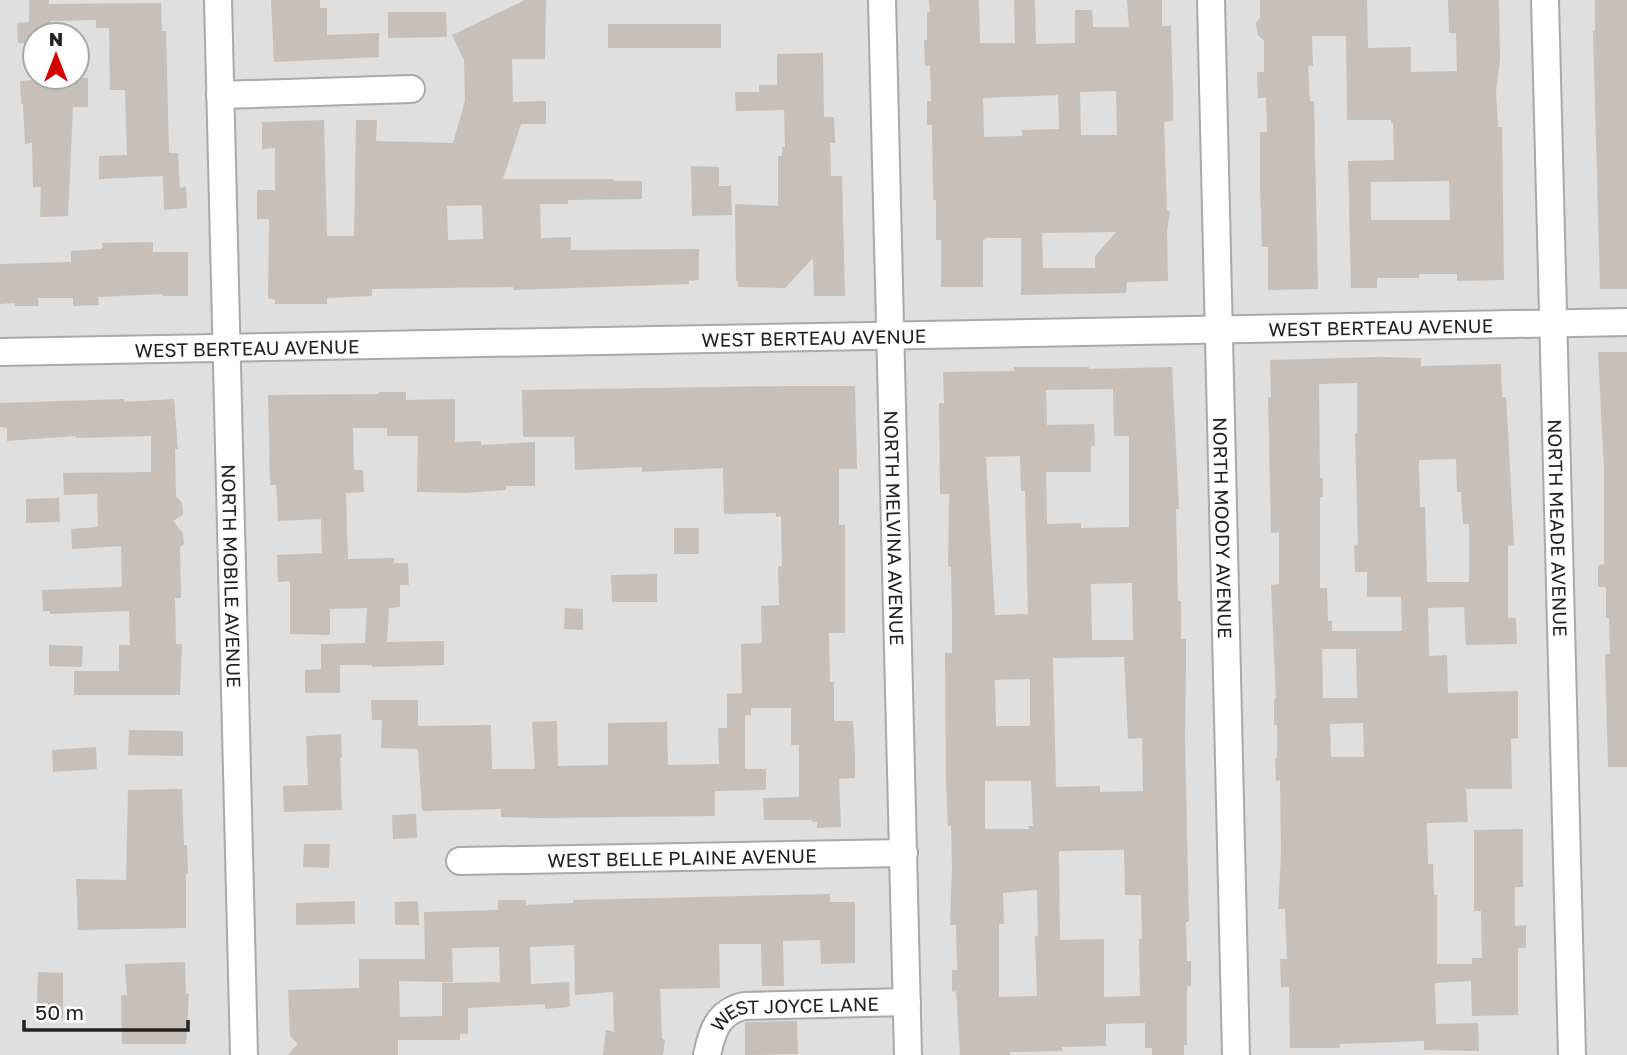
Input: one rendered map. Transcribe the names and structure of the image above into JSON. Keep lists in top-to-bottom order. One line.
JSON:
{"streets":{"street":["WEST BERTEAU AVENUE","NORTH MELVINA AVENUE","NORTH MOODY AVENUE","NORTH MEADE AVENUE","NORTH MOBILE AVENUE","WEST BELLE PLAINE AVENUE","WEST JOYCE LANE"]},"crossings":[["WEST BERTEAU AVENUE","NORTH MELVINA AVENUE"],["WEST BERTEAU AVENUE","NORTH MOODY AVENUE"],["WEST BERTEAU AVENUE","NORTH MEADE AVENUE"],["WEST BERTEAU AVENUE","NORTH MOBILE AVENUE"],["NORTH MELVINA AVENUE","WEST BELLE PLAINE AVENUE"],["NORTH MELVINA AVENUE","WEST JOYCE LANE"]],"scale_bar":"50 m","north":"top"}
